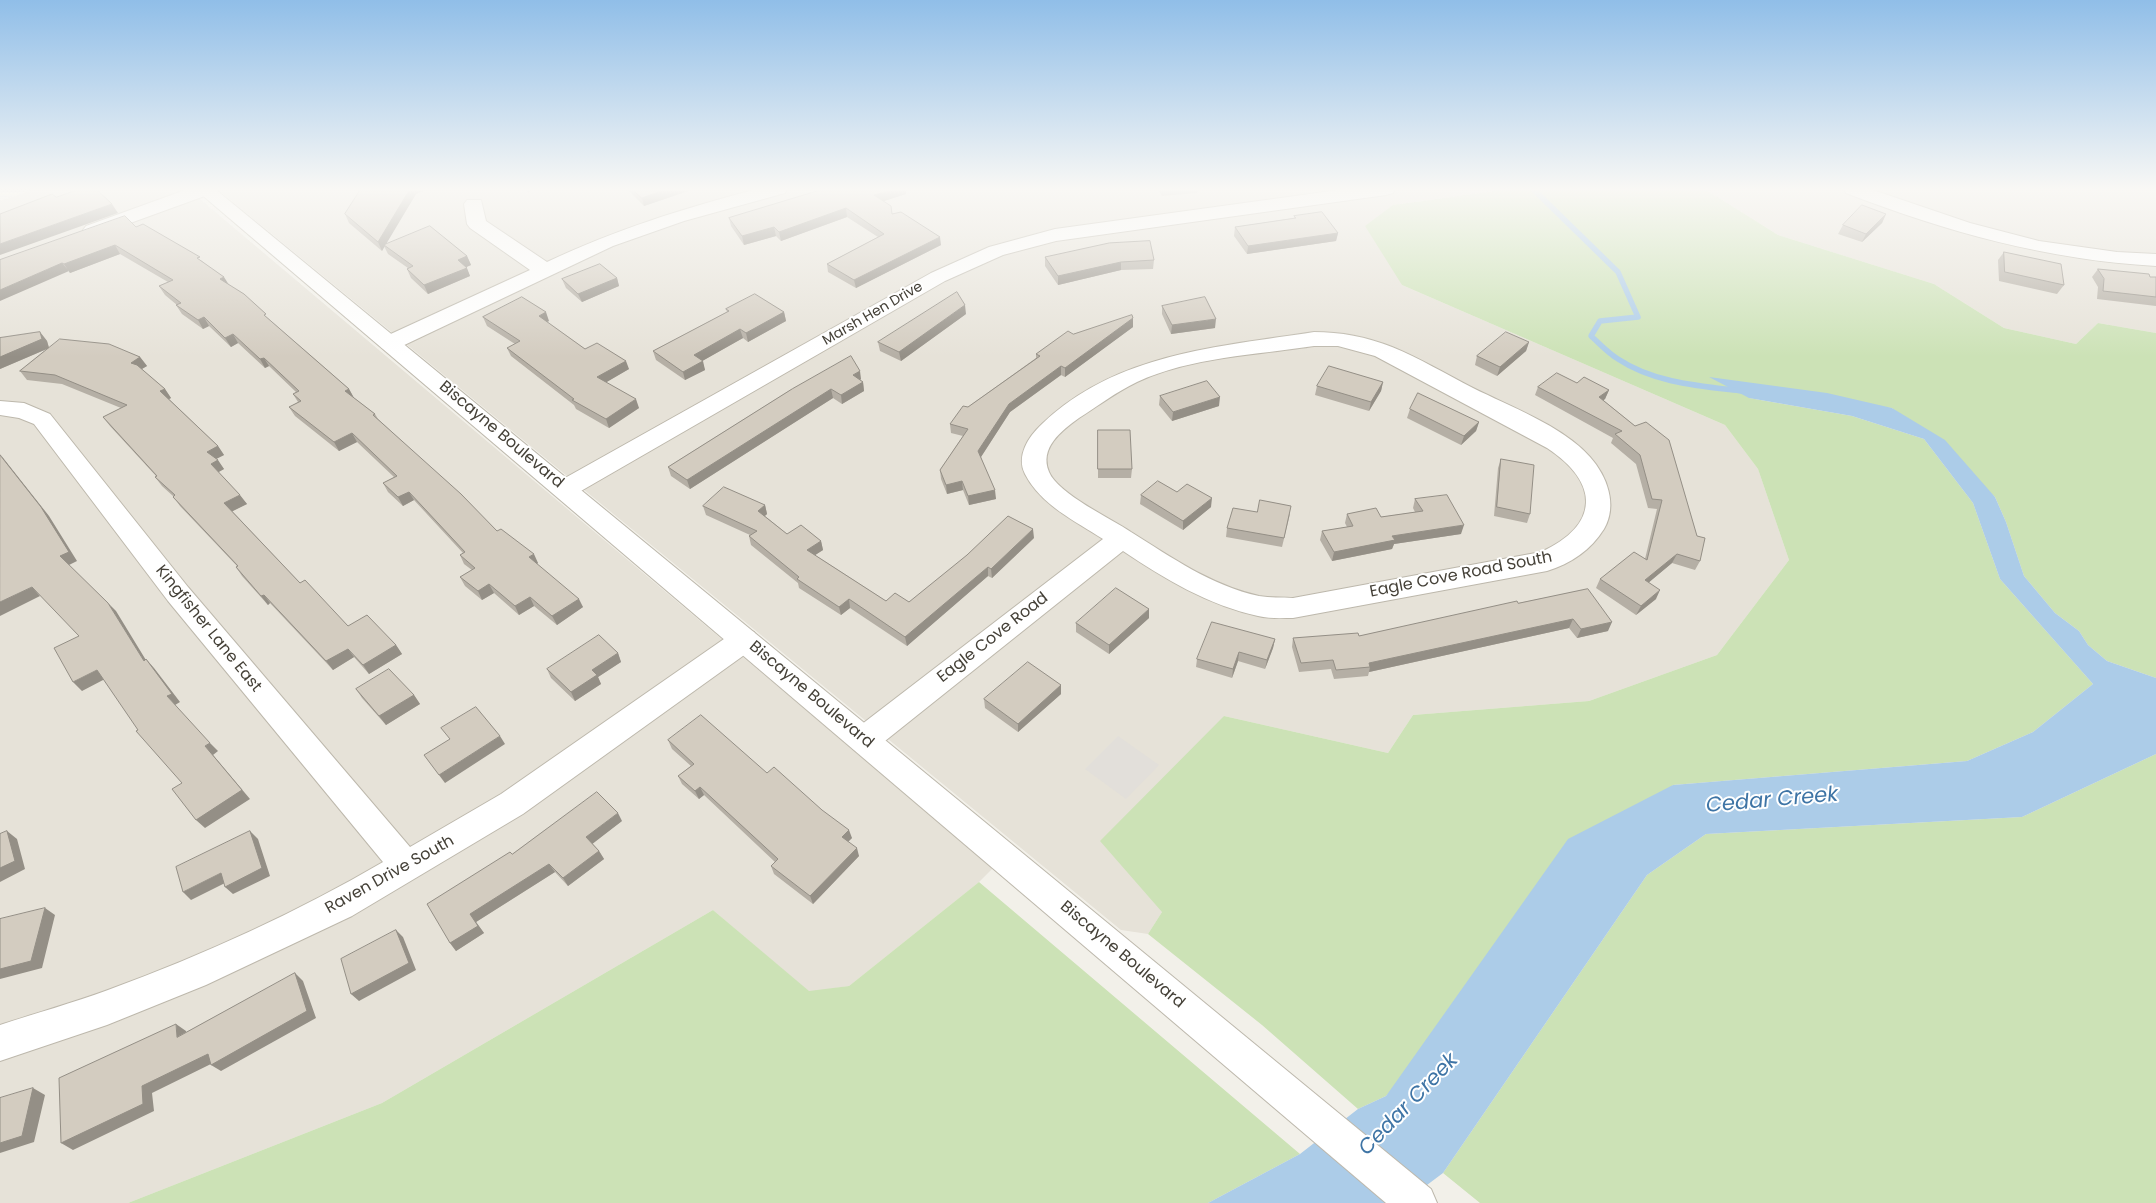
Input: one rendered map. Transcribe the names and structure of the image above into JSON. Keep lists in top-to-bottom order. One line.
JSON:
{"streets":{"street":["Marsh Hen Drive","Biscayne Boulevard","Eagle Cove Road South","Kingfisher Lane East","Eagle Cove Road","Raven Drive South"]},"crossings":[["Marsh Hen Drive","Biscayne Boulevard"],["Biscayne Boulevard","Eagle Cove Road"],["Biscayne Boulevard","Raven Drive South"],["Eagle Cove Road South","Eagle Cove Road"],["Kingfisher Lane East","Raven Drive South"]],"water":["Cedar Creek"]}
